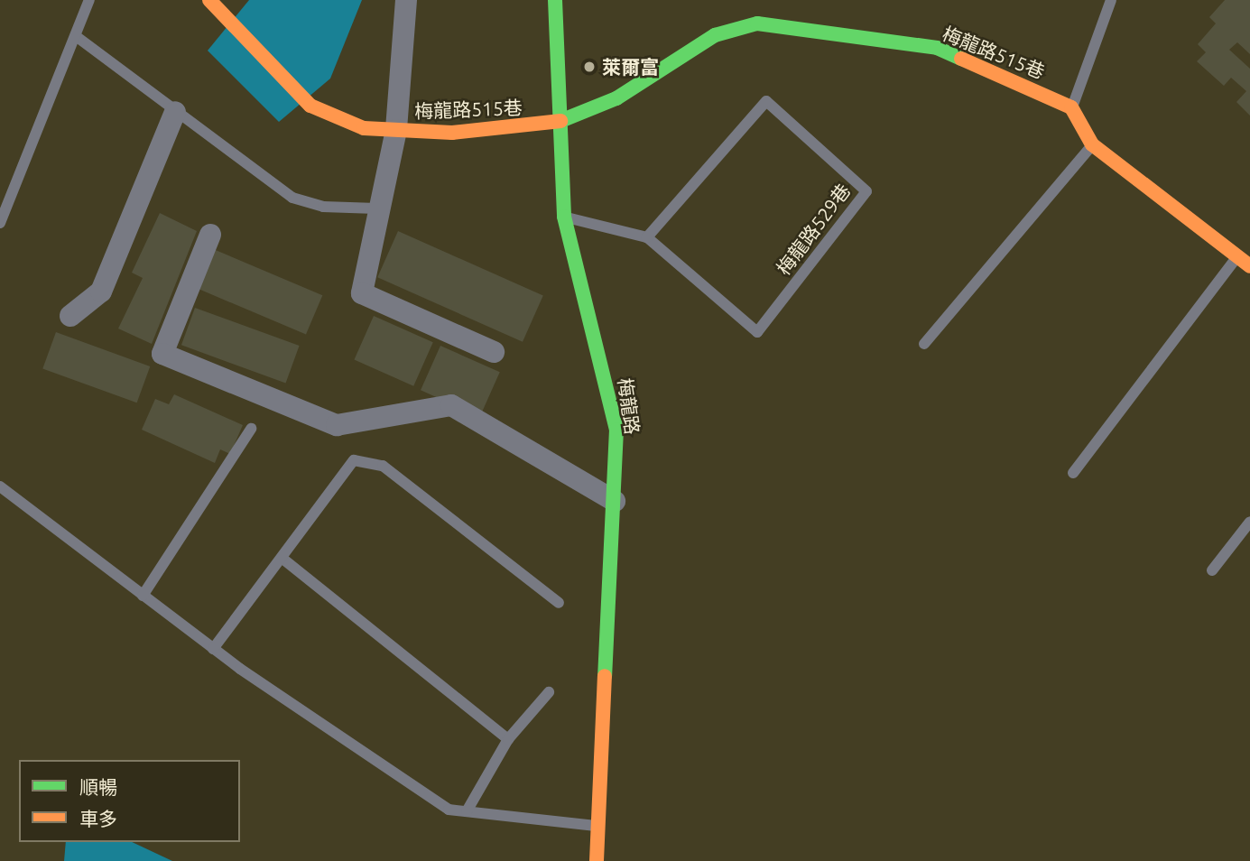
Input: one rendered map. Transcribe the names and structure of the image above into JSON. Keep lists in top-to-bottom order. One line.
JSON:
{"streets":{"street":["梅龍路515巷","梅龍路"],"lane":["梅龍路529巷"]},"crossings":[["梅龍路515巷","梅龍路"],["梅龍路529巷","梅龍路"]],"places":["萊爾富"],"legend":["順暢","車多"]}
